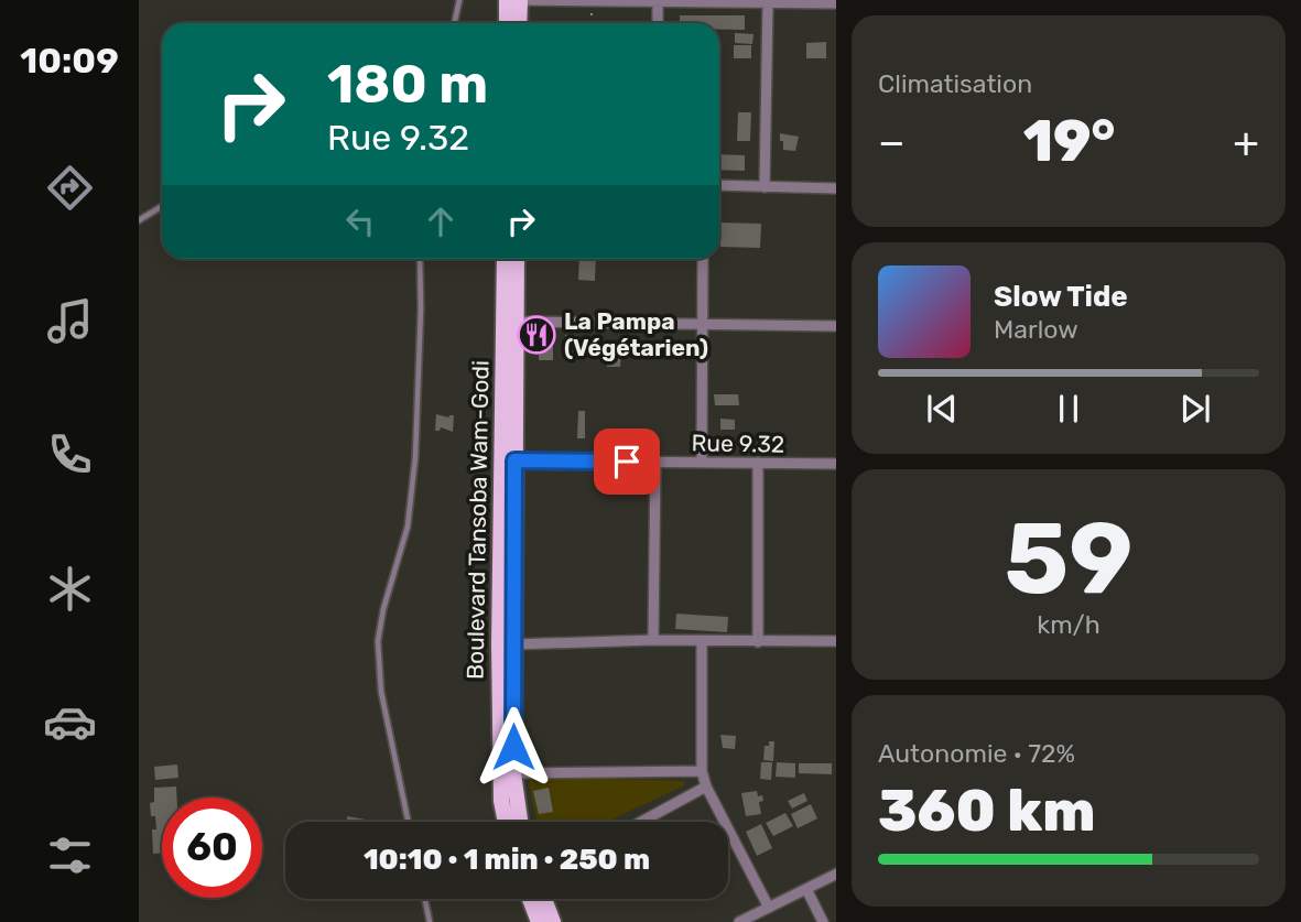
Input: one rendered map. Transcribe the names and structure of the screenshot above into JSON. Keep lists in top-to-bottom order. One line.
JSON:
{"streets":{"main road":["Boulevard Tansoba Wam-Godi"],"street":["Rue 9.32"]},"crossings":[["Rue 9.32","Boulevard Tansoba Wam-Godi"]],"places":{"restaurant":["La Pampa (Végétarien)"]},"page":{"tabs":"10:09","tile":["Climatisation",["59","km/h"],["Autonomie · 72%","360 km"]],"turn":["180 m","Rue 9.32"],"heat":["−","19°","+"],"song":["Slow Tide","Marlow"],"limit":"60","trip":"10:10 · 1 min · 250 m"}}
